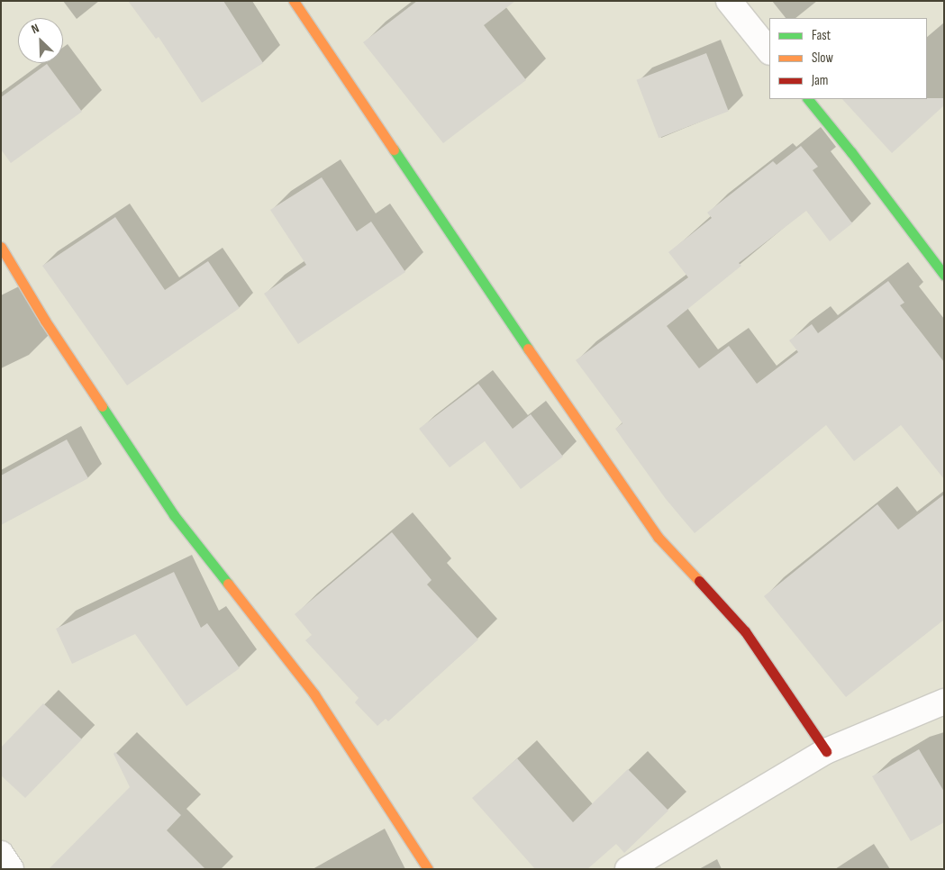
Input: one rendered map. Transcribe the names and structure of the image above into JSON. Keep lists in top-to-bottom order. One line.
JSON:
{"legend":["Fast","Slow","Jam"],"north":"top left"}
